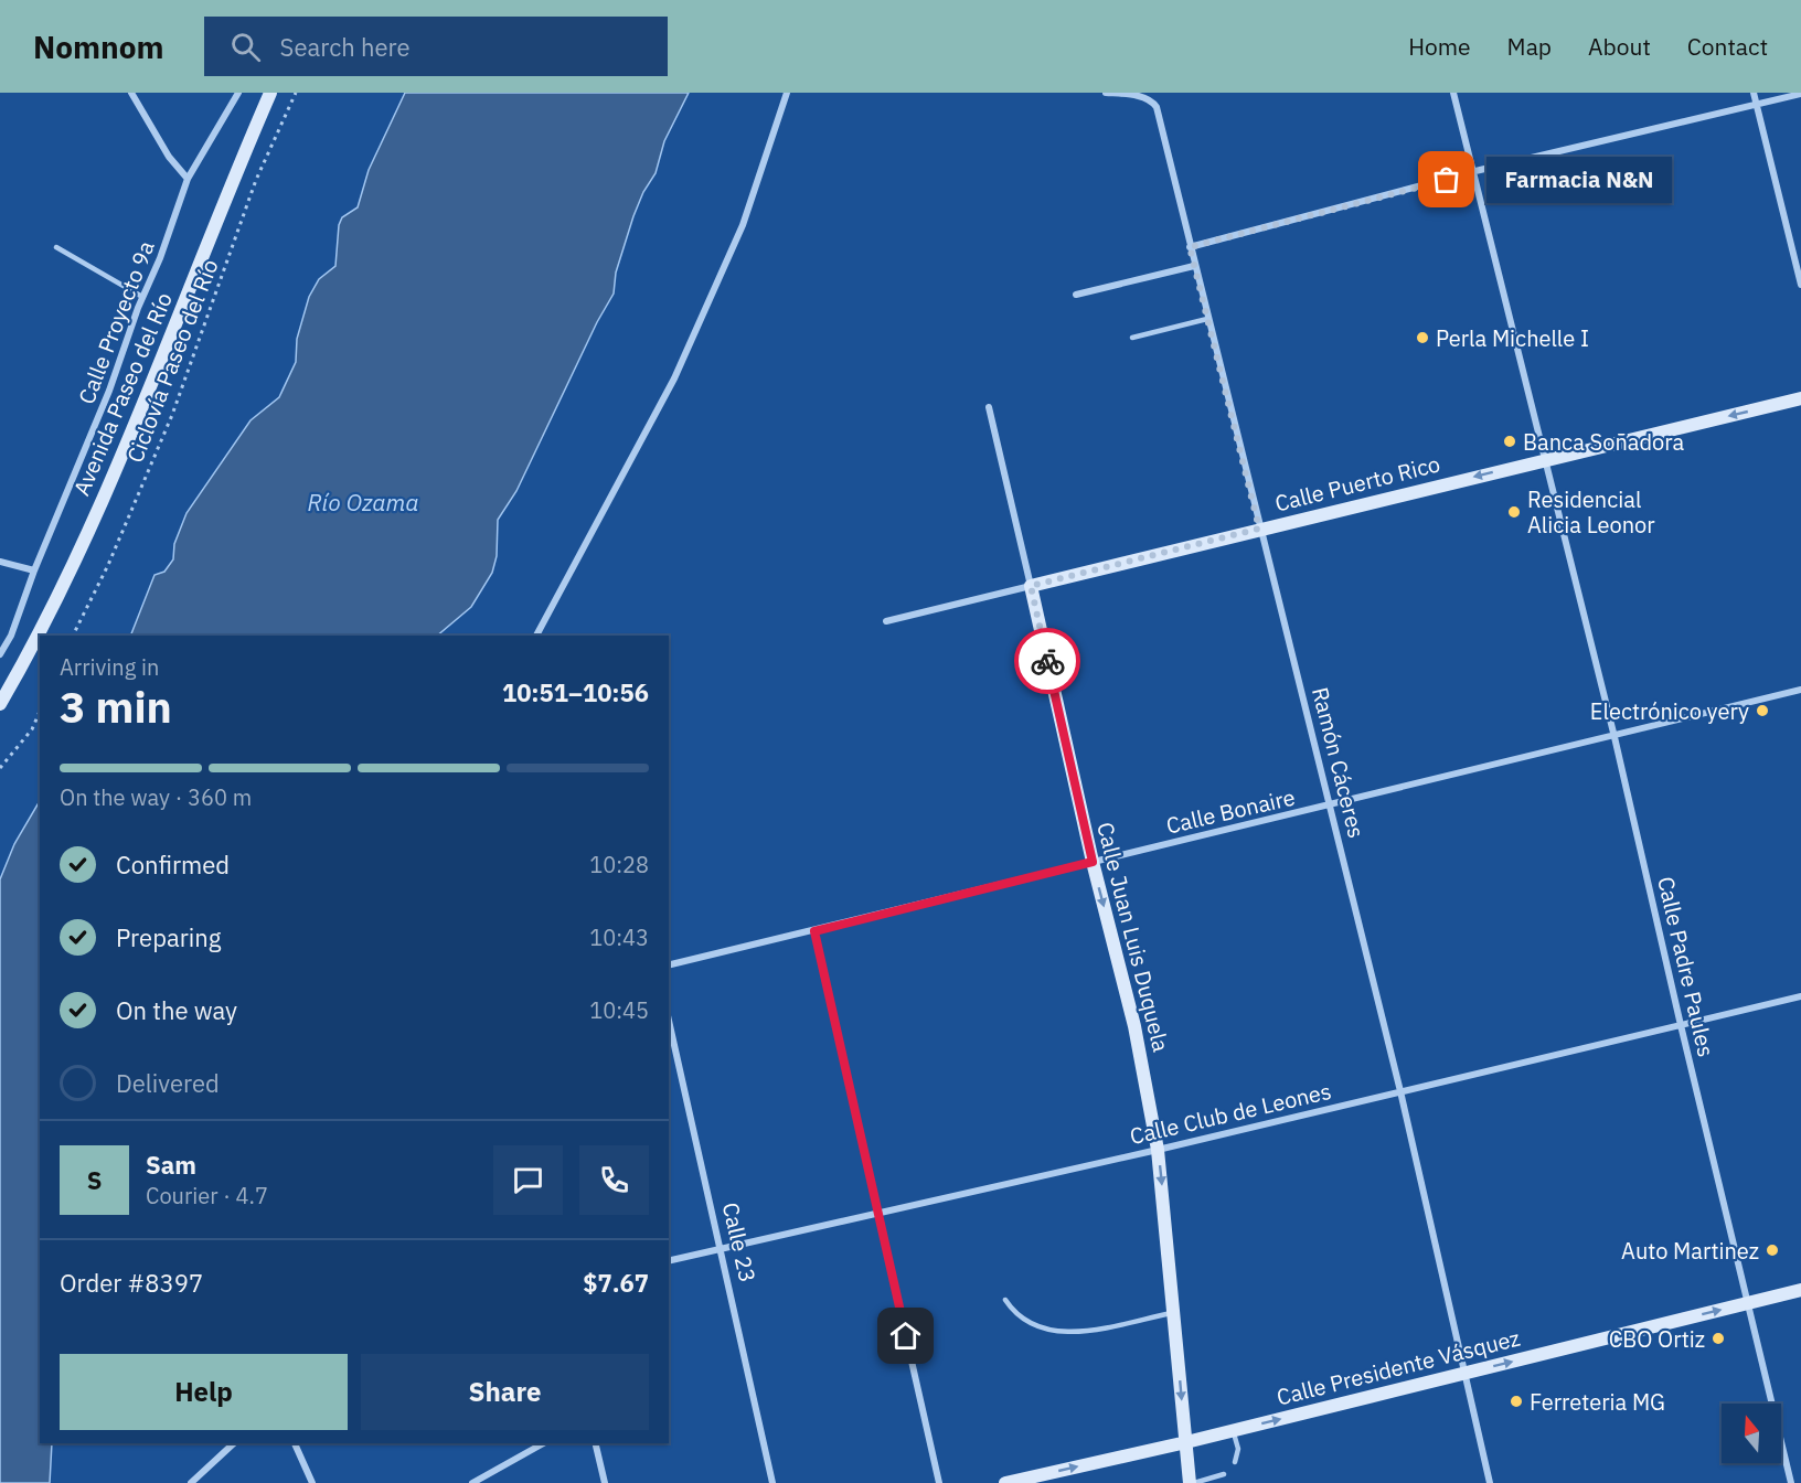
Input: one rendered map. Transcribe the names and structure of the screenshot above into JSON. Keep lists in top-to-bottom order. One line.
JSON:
{"streets":{"street":["Calle Proyecto 9a","Avenida Paseo del Río","Calle Puerto Rico","Ramón Cáceres","Calle Bonaire","Calle Juan Luis Duquela","Calle Padre Paules","Calle Club de Leones","Calle 23","Calle Presidente Vásquez"],"path":["Ciclovía Paseo del Río"]},"crossings":[["Calle Puerto Rico","Ramón Cáceres"],["Calle Puerto Rico","Calle Juan Luis Duquela"],["Calle Puerto Rico","Calle Padre Paules"],["Ramón Cáceres","Calle Bonaire"],["Ramón Cáceres","Calle Club de Leones"],["Ramón Cáceres","Calle Presidente Vásquez"],["Calle Bonaire","Calle Juan Luis Duquela"],["Calle Bonaire","Calle Padre Paules"],["Calle Juan Luis Duquela","Calle Club de Leones"],["Calle Juan Luis Duquela","Calle Presidente Vásquez"],["Calle Padre Paules","Calle Club de Leones"],["Calle Padre Paules","Calle Presidente Vásquez"],["Calle Club de Leones","Calle 23"]],"one_way":["Calle Puerto Rico","Calle Juan Luis Duquela","Calle Presidente Vásquez"],"water":["Río Ozama"],"places":["Farmacia N&N","Perla Michelle I","Banca Soñadora","Residencial Alicia Leonor","Electrónico yery","Auto Martinez","CBO Ortiz","Ferreteria MG"],"north":"top","page":{"header":"Nomnom","search":"Search here","nav":["Home","Map","About","Contact"],"bubble":"Farmacia N&N","heading":["3 min","Arriving in","10:51–10:56"],"panel":["Sam","Courier · 4.7","Order #8397","$7.67"],"bar":"On the way · 360 m","list":[["Confirmed","10:28"],["Preparing","10:43"],["On the way","10:45"],"Delivered"],"round":"S","buttons":["Help","Share"]}}
